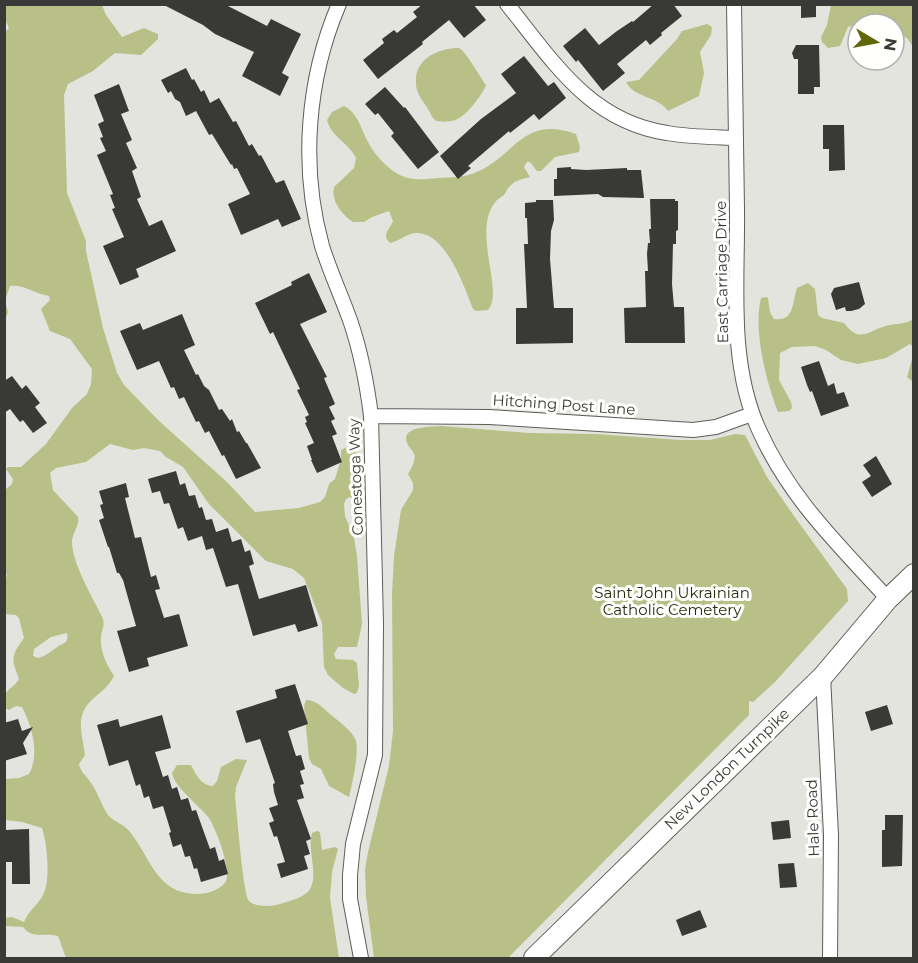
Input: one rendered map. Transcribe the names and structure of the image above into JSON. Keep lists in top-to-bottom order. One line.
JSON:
{"streets":{"street":["East Carriage Drive","Hitching Post Lane","Conestoga Way","New London Turnpike","Hale Road"]},"crossings":[["East Carriage Drive","Hitching Post Lane"],["East Carriage Drive","New London Turnpike"],["Hitching Post Lane","Conestoga Way"],["New London Turnpike","Hale Road"]],"parks":["Saint John Ukrainian Catholic Cemetery"],"north":"right"}
